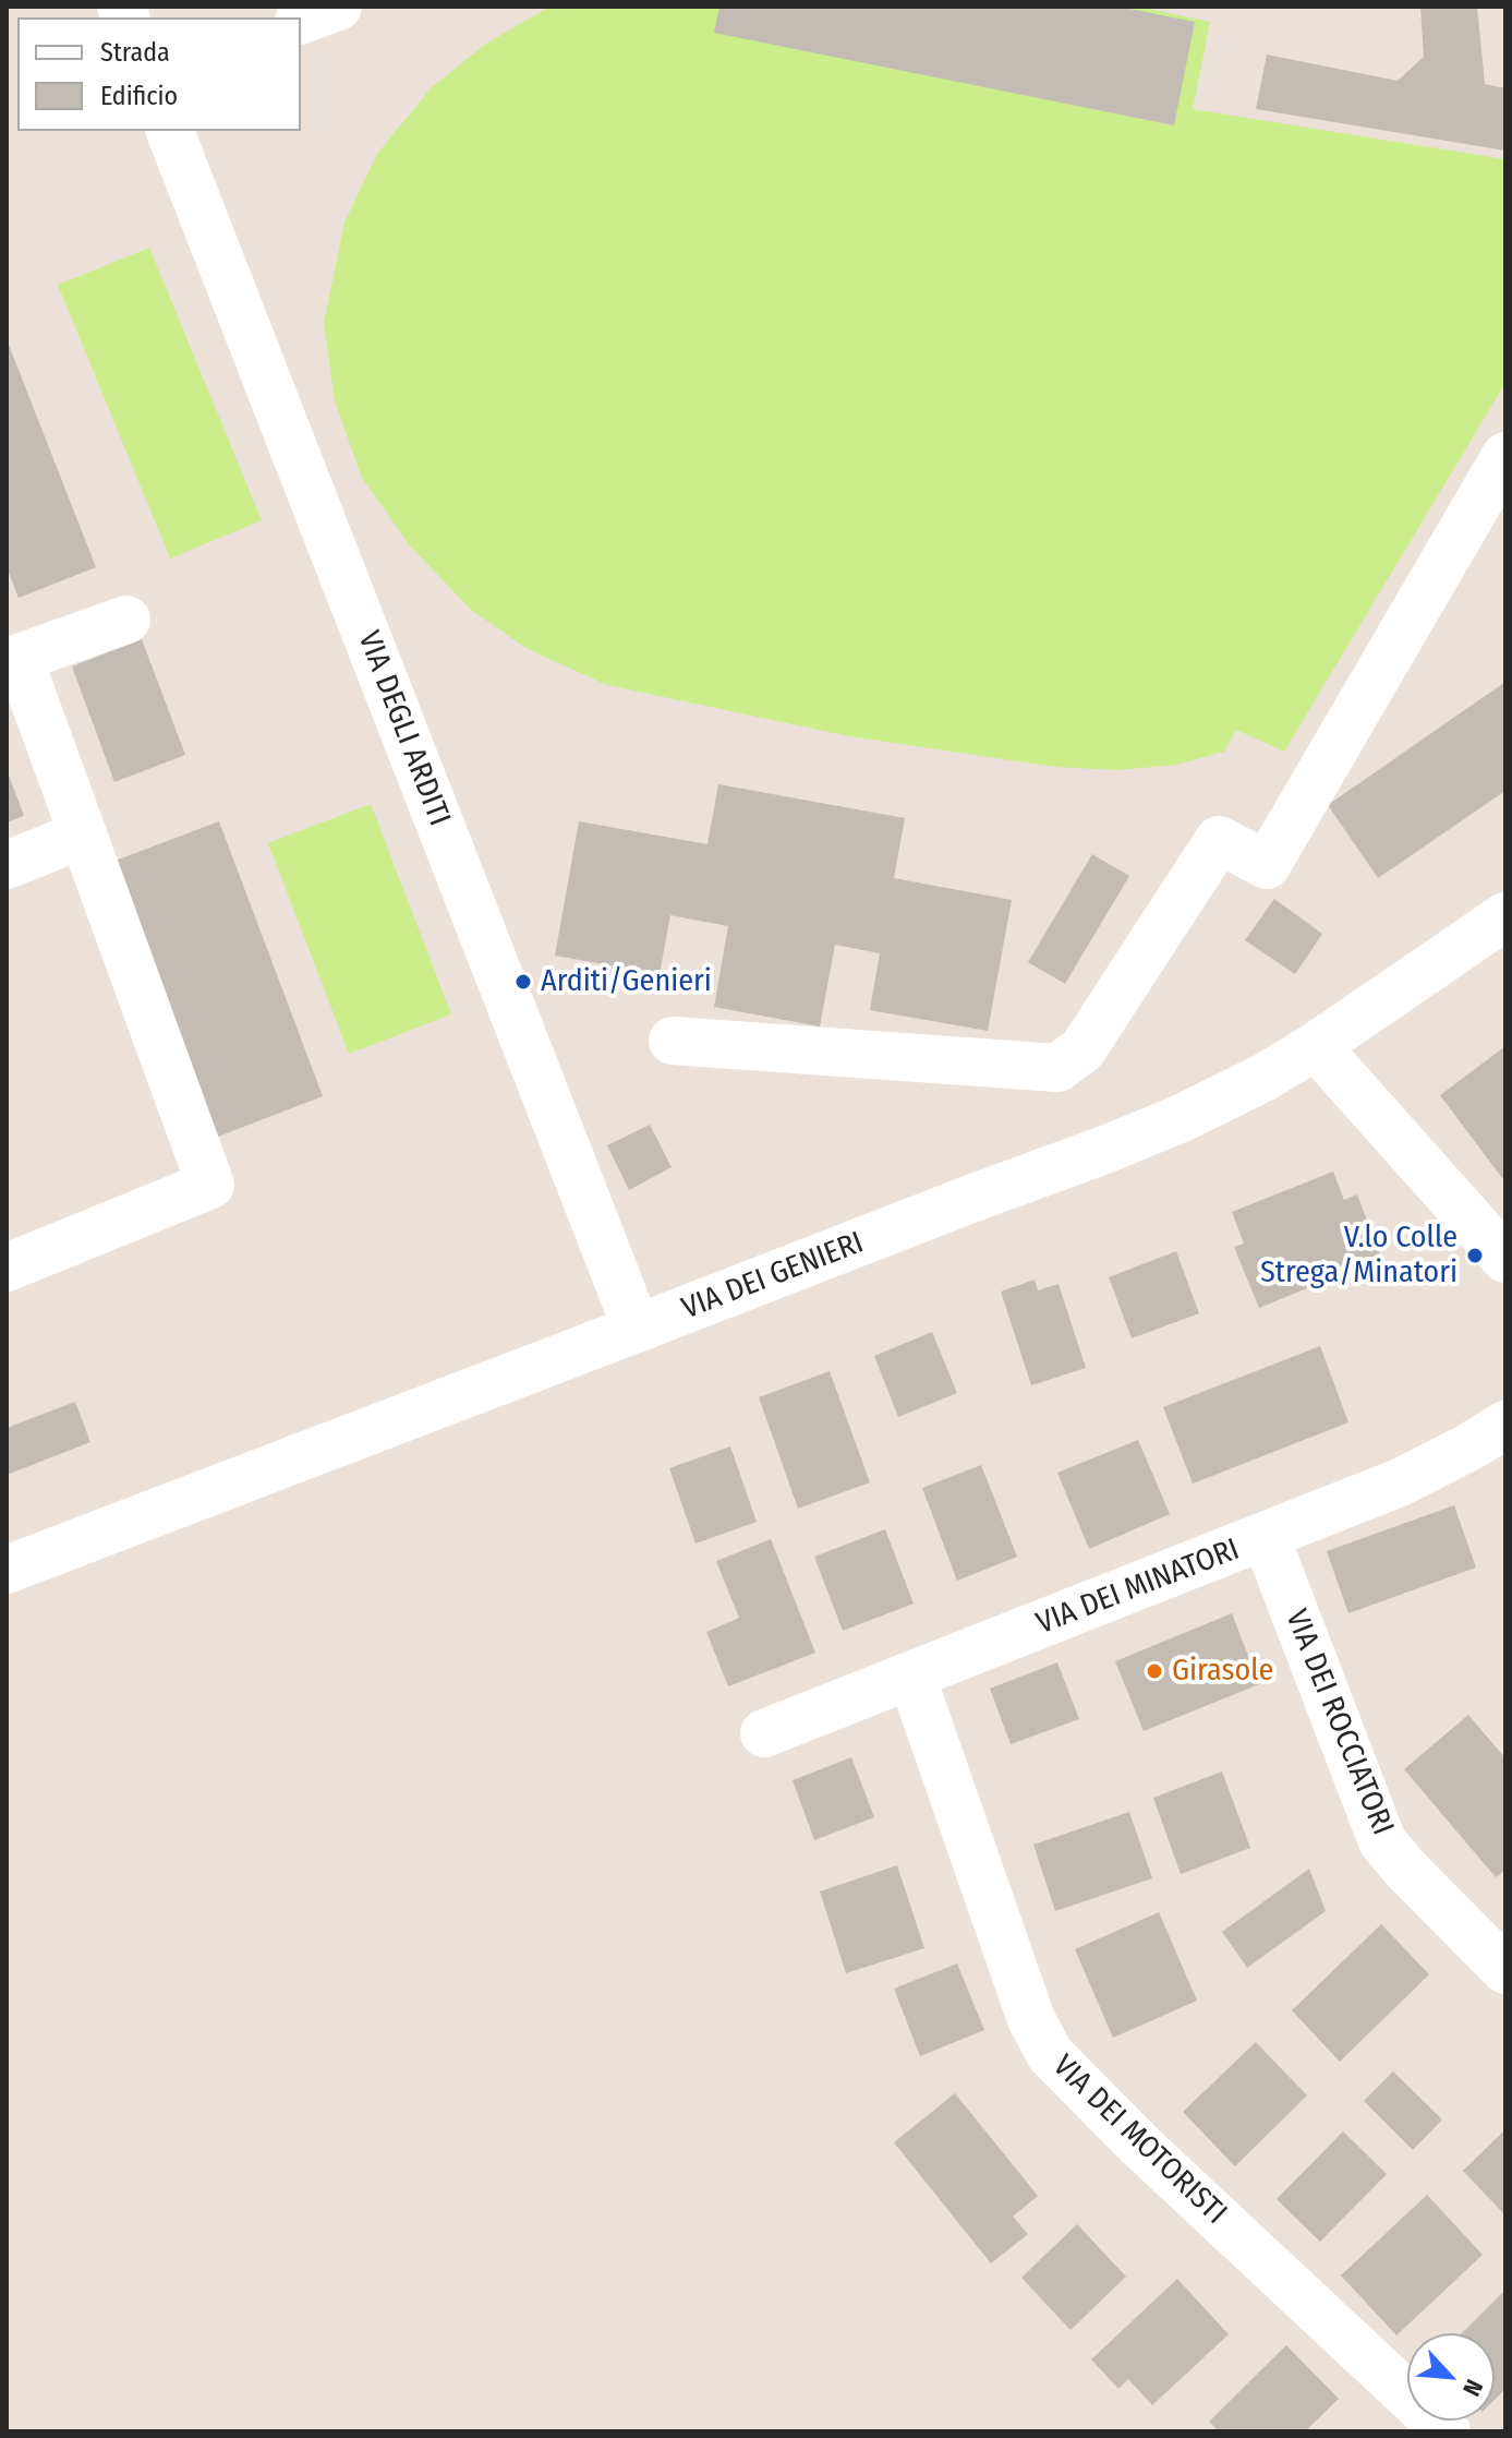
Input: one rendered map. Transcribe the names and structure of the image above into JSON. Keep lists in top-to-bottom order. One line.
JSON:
{"streets":{"street":["VIA DEGLI ARDITI","VIA DEI GENIERI","VIA DEI MINATORI","VIA DEI ROCCIATORI","VIA DEI MOTORISTI"]},"crossings":[["VIA DEGLI ARDITI","VIA DEI GENIERI"],["VIA DEI MINATORI","VIA DEI ROCCIATORI"],["VIA DEI MINATORI","VIA DEI MOTORISTI"]],"places":["Arditi/Genieri","V.lo Colle Strega/Minatori","Girasole"],"legend":["Strada","Edificio"],"north":"bottom right"}
